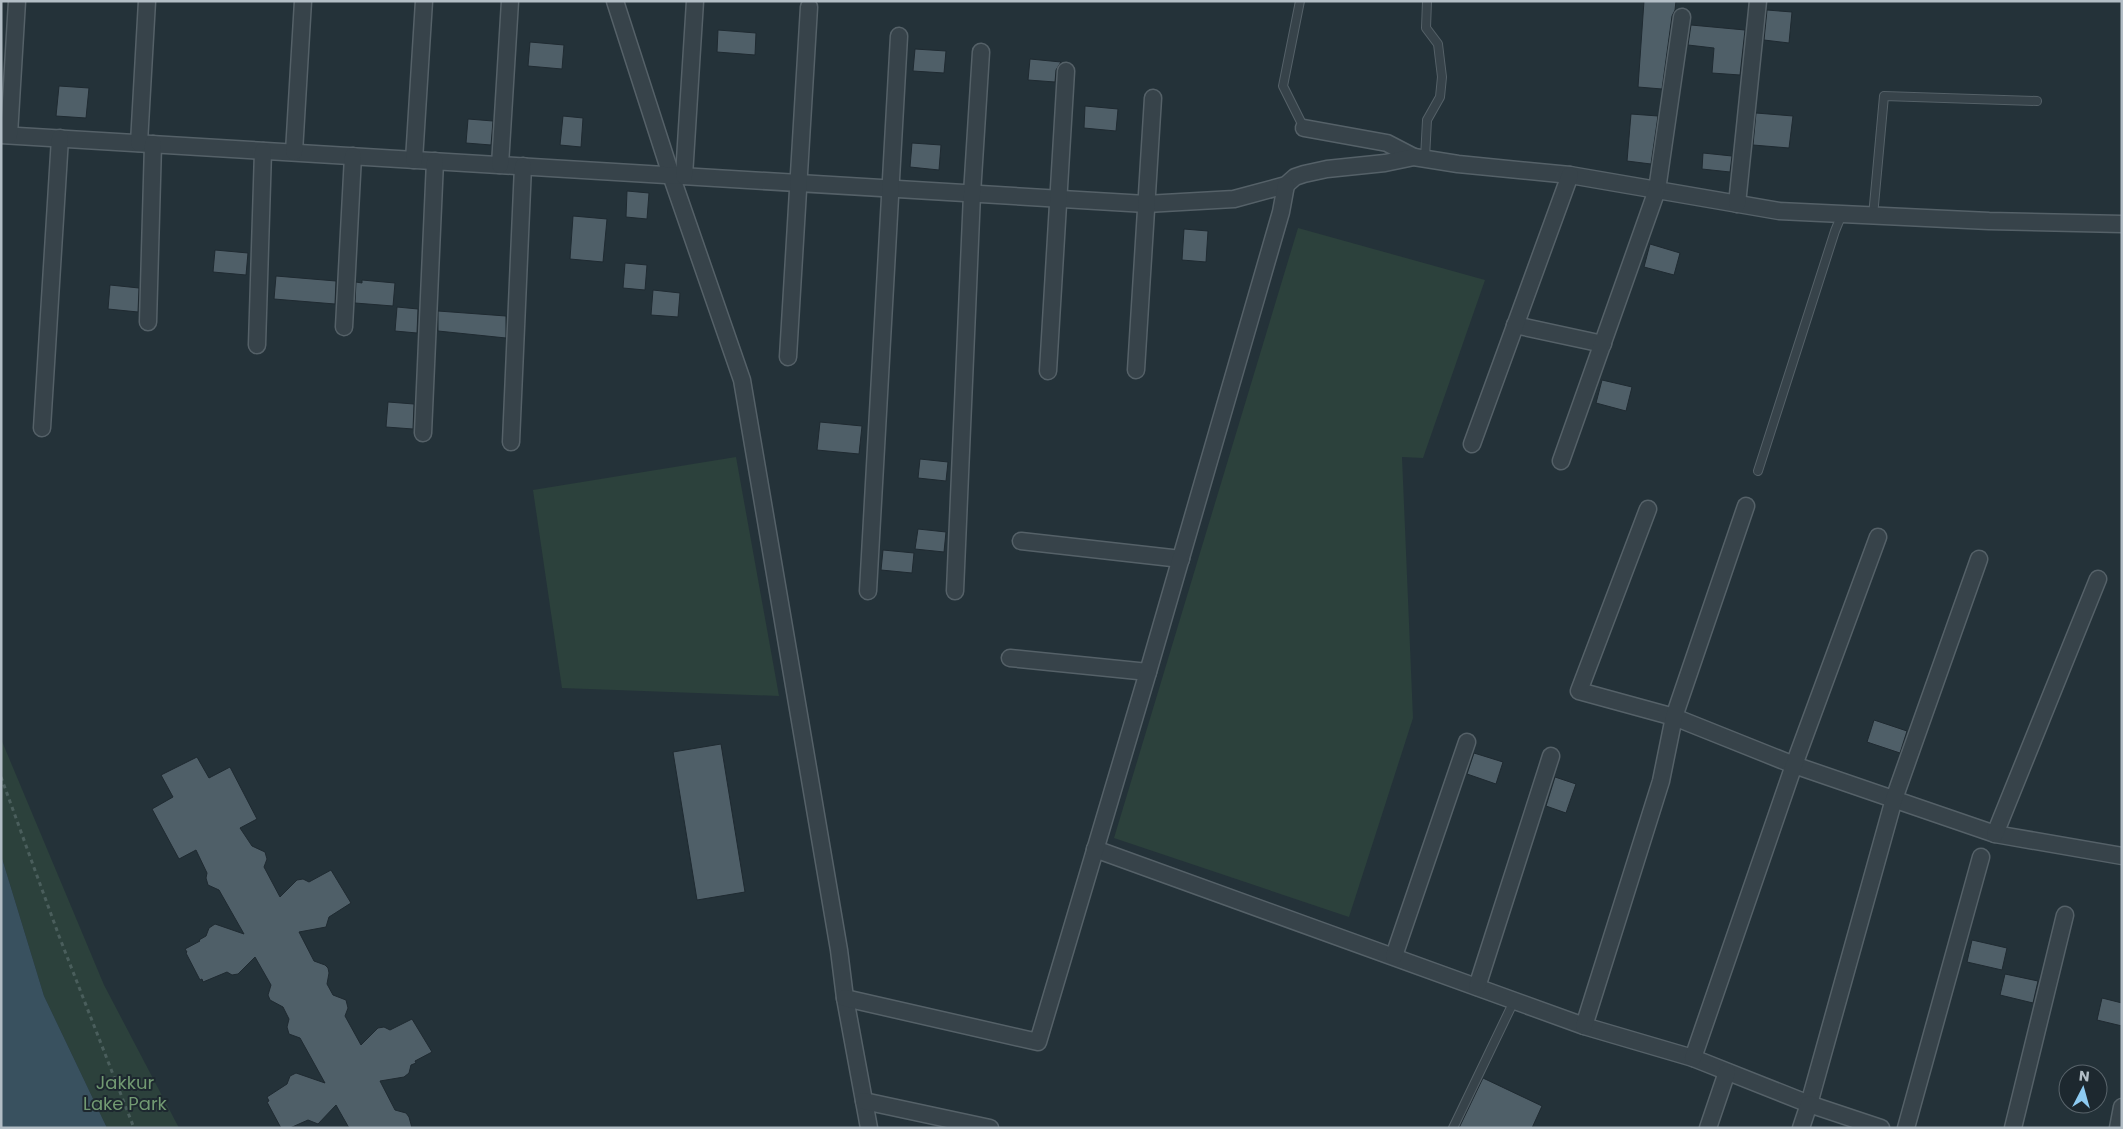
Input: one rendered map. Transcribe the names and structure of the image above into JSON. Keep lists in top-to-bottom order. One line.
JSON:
{"parks":["Jakkur Lake Park"],"north":"top"}
